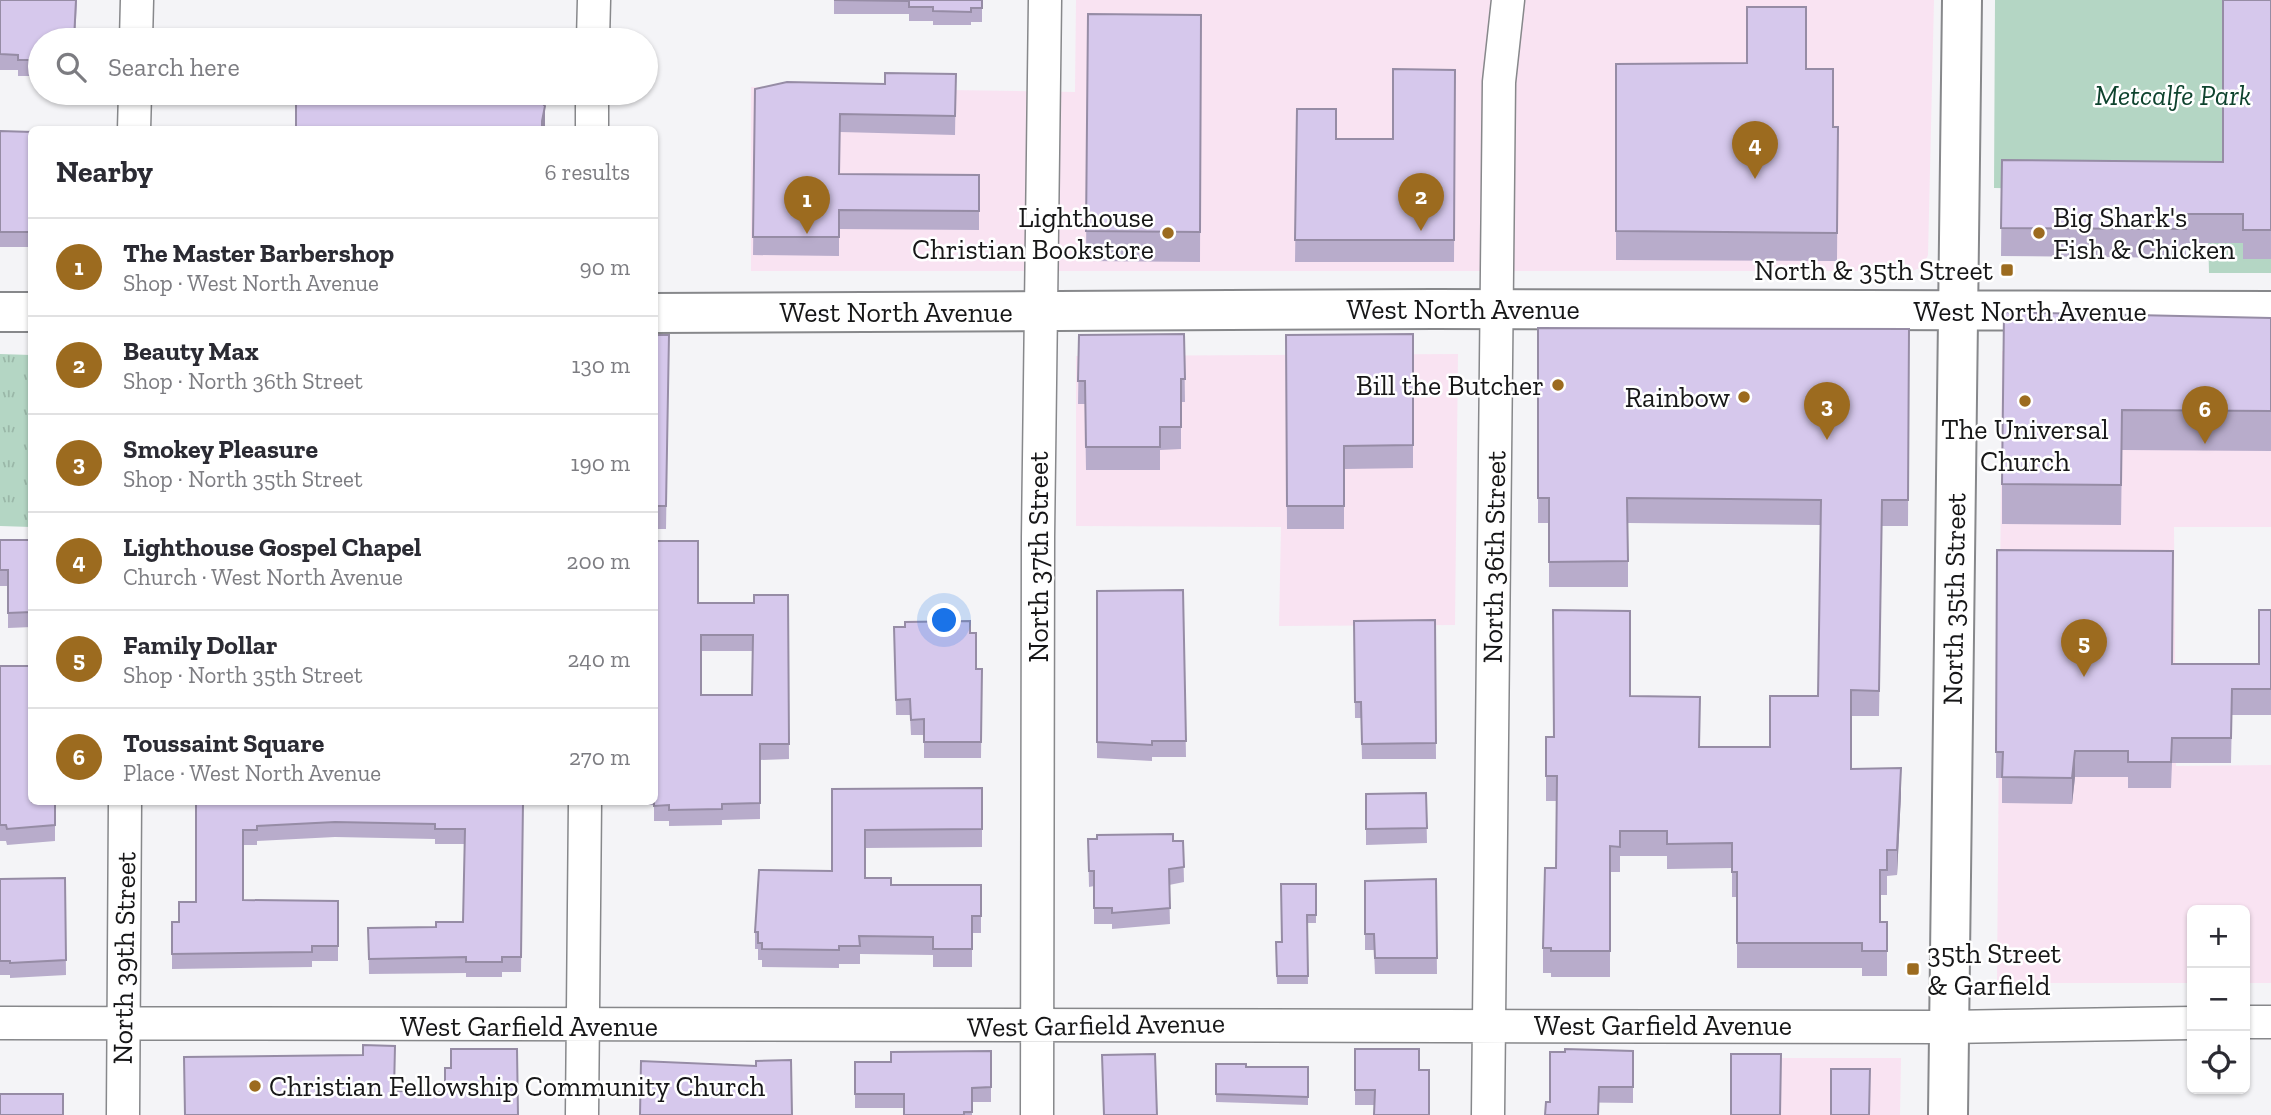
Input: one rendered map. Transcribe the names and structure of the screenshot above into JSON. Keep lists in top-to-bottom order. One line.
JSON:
{"streets":{"main road":["West North Avenue","North 35th Street"],"street":["North 37th Street","North 36th Street","North 39th Street","West Garfield Avenue"]},"crossings":[["West North Avenue","North 37th Street"],["West North Avenue","North 36th Street"],["West North Avenue","North 35th Street"],["North 37th Street","West Garfield Avenue"],["North 36th Street","West Garfield Avenue"],["North 35th Street","West Garfield Avenue"],["North 39th Street","West Garfield Avenue"]],"parks":["Metcalfe Park"],"places":{"other":["Lighthouse Christian Bookstore","Big Shark's Fish & Chicken","Bill the Butcher","Rainbow","The Universal Church","Christian Fellowship Community Church"],"transit":["North & 35th Street","35th Street & Garfield"]},"page":{"search":"Search here","pins":["4","2","1","3","6","5"],"heading":["Nearby","6 results"],"list":[{"mark":"1","name":"The Master Barbershop","note":"Shop · West North Avenue","value":"90 m"},{"mark":"2","name":"Beauty Max","note":"Shop · North 36th Street","value":"130 m"},{"mark":"3","name":"Smokey Pleasure","note":"Shop · North 35th Street","value":"190 m"},{"mark":"4","name":"Lighthouse Gospel Chapel","note":"Church · West North Avenue","value":"200 m"},{"mark":"5","name":"Family Dollar","note":"Shop · North 35th Street","value":"240 m"},{"mark":"6","name":"Toussaint Square","note":"Place · West North Avenue","value":"270 m"}],"map_buttons":["+","−"]}}
